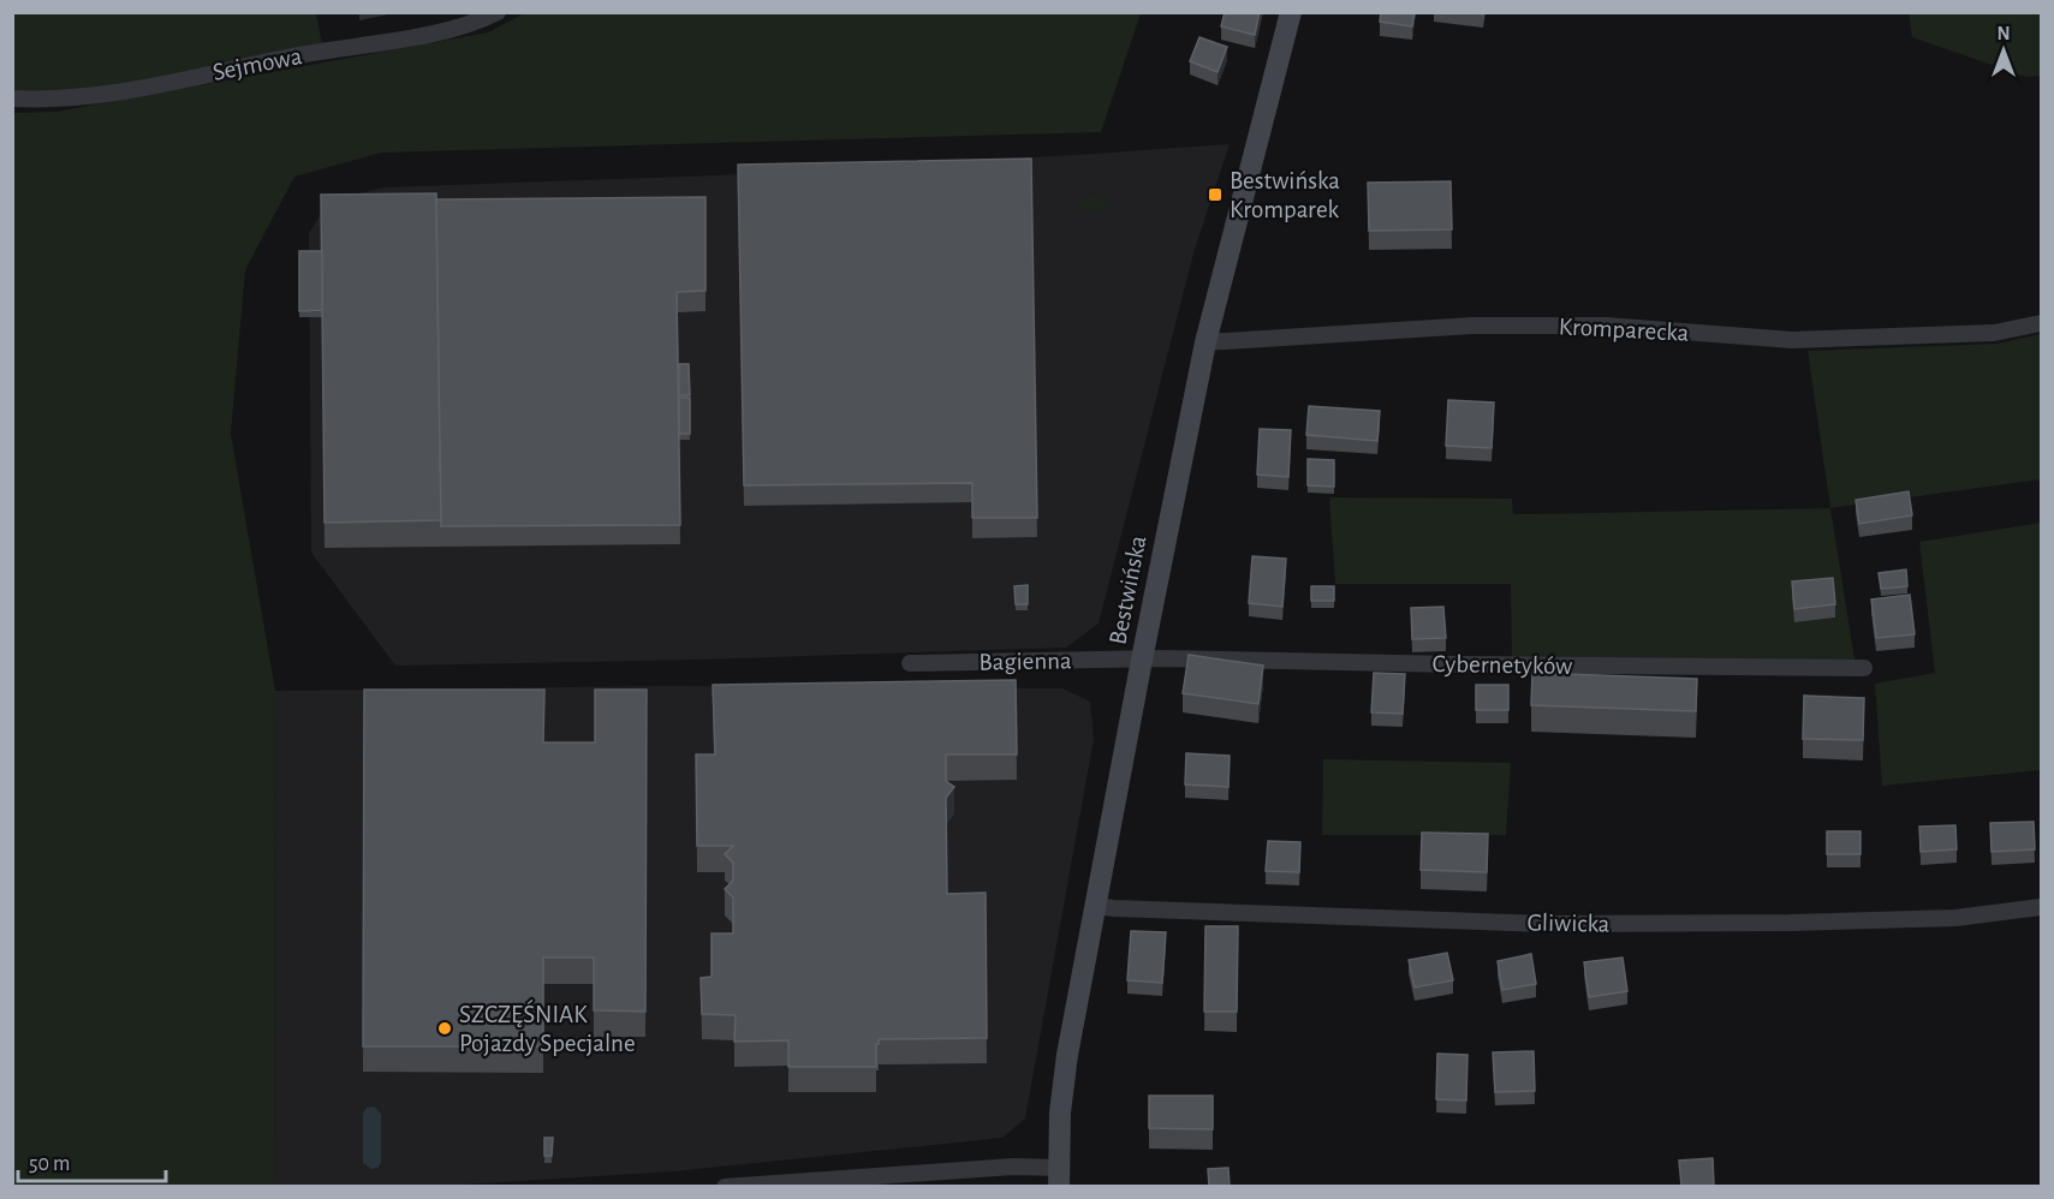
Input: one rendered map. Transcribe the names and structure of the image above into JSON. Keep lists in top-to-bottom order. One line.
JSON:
{"streets":{"street":["Sejmowa","Kromparecka","Bestwińska","Bagienna","Cybernetyków","Gliwicka"]},"crossings":[["Kromparecka","Bestwińska"],["Bestwińska","Bagienna"],["Bestwińska","Cybernetyków"],["Bestwińska","Gliwicka"],["Bagienna","Cybernetyków"]],"places":{"transit":["Bestwińska Kromparek"],"other":["SZCZĘŚNIAK Pojazdy Specjalne"]},"scale_bar":"50 m","north":"top"}
